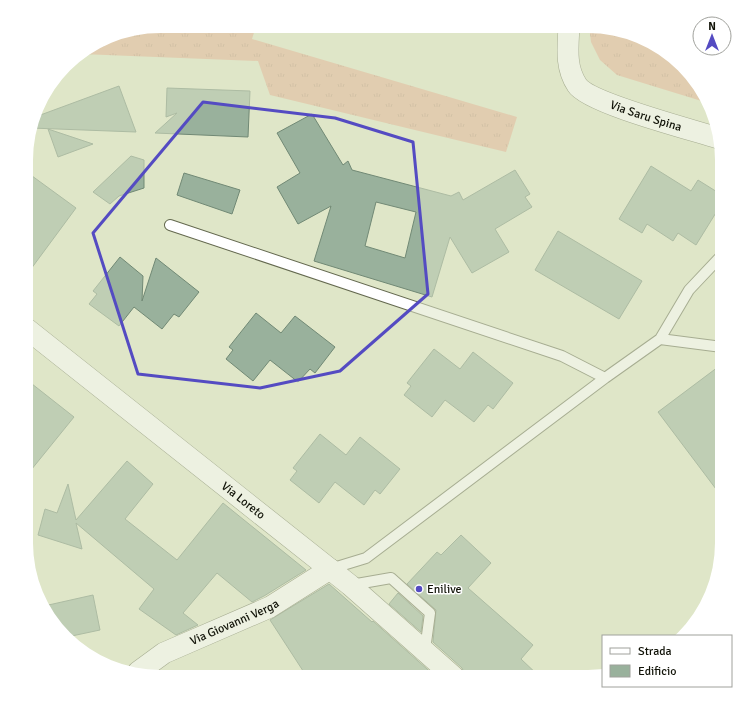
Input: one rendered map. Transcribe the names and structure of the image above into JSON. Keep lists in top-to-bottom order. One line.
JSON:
{"streets":{"street":["Via Saru Spina","Via Loreto","Via Giovanni Verga"]},"crossings":[["Via Loreto","Via Giovanni Verga"]],"places":["Enilive"],"legend":["Strada","Edificio"],"north":"top"}
